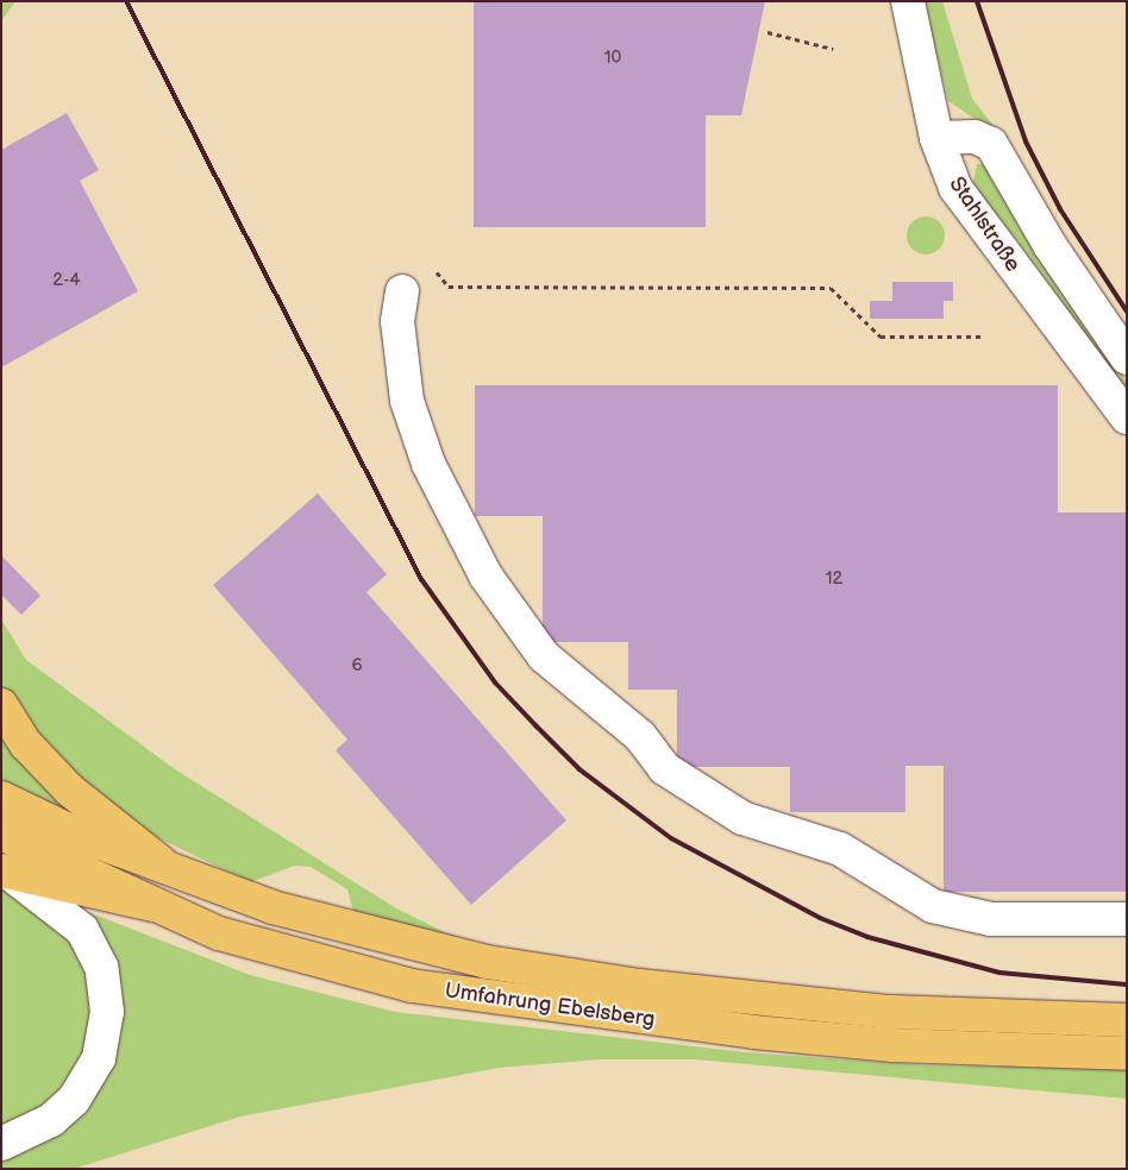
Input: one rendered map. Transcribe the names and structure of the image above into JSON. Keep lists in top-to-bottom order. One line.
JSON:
{"streets":{"main road":["Umfahrung Ebelsberg"],"street":["Stahlstraße"]},"house_numbers":["10","2-4","12","6"]}
